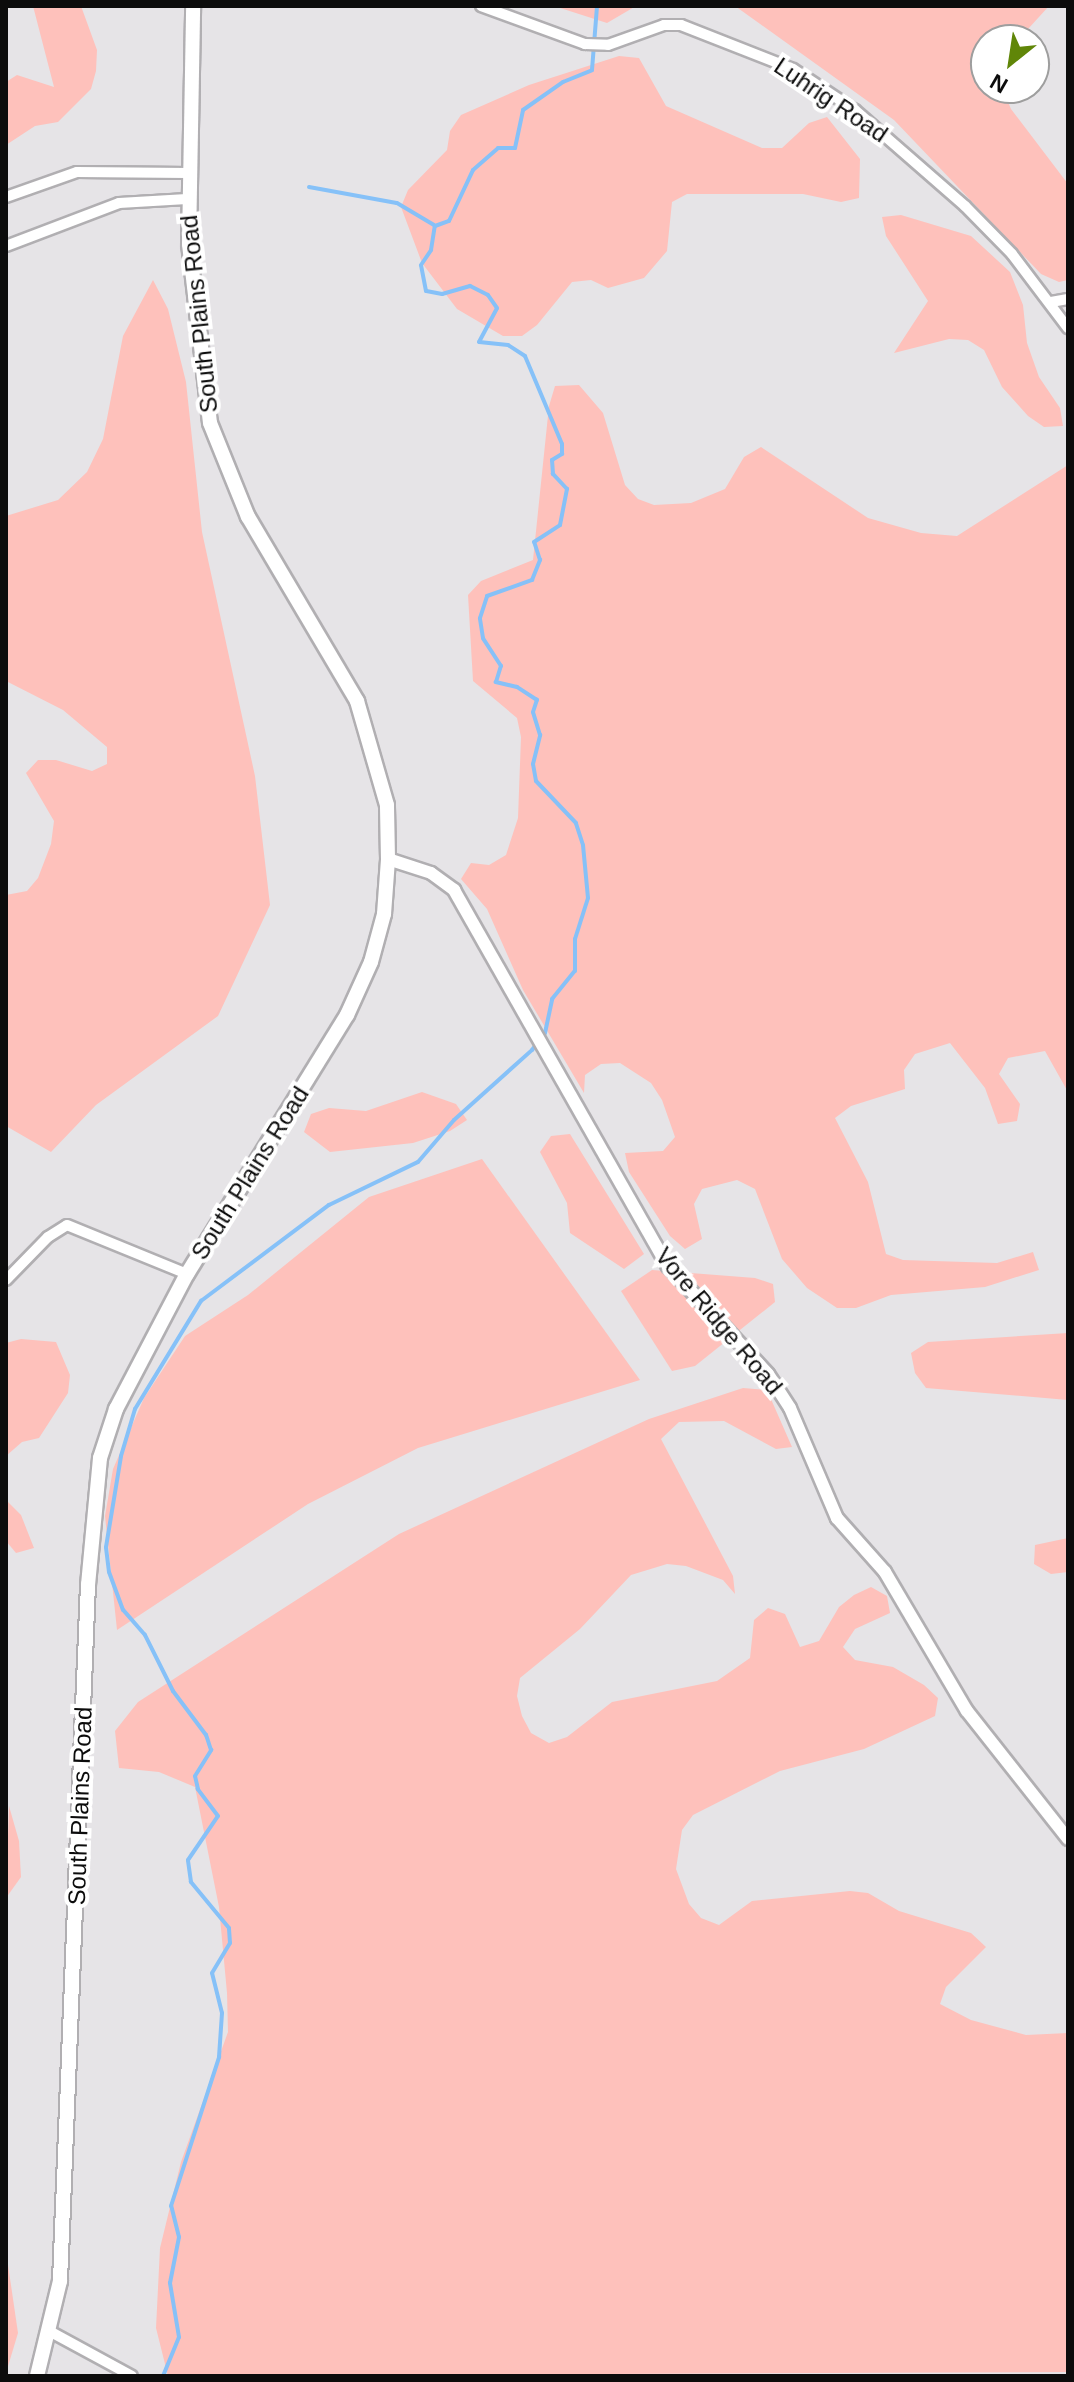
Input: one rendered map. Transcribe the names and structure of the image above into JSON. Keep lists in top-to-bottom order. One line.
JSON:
{"streets":{"main road":["South Plains Road"],"street":["Luhrig Road","Vore Ridge Road"]},"crossings":[["South Plains Road","Vore Ridge Road"]],"north":"bottom left"}
